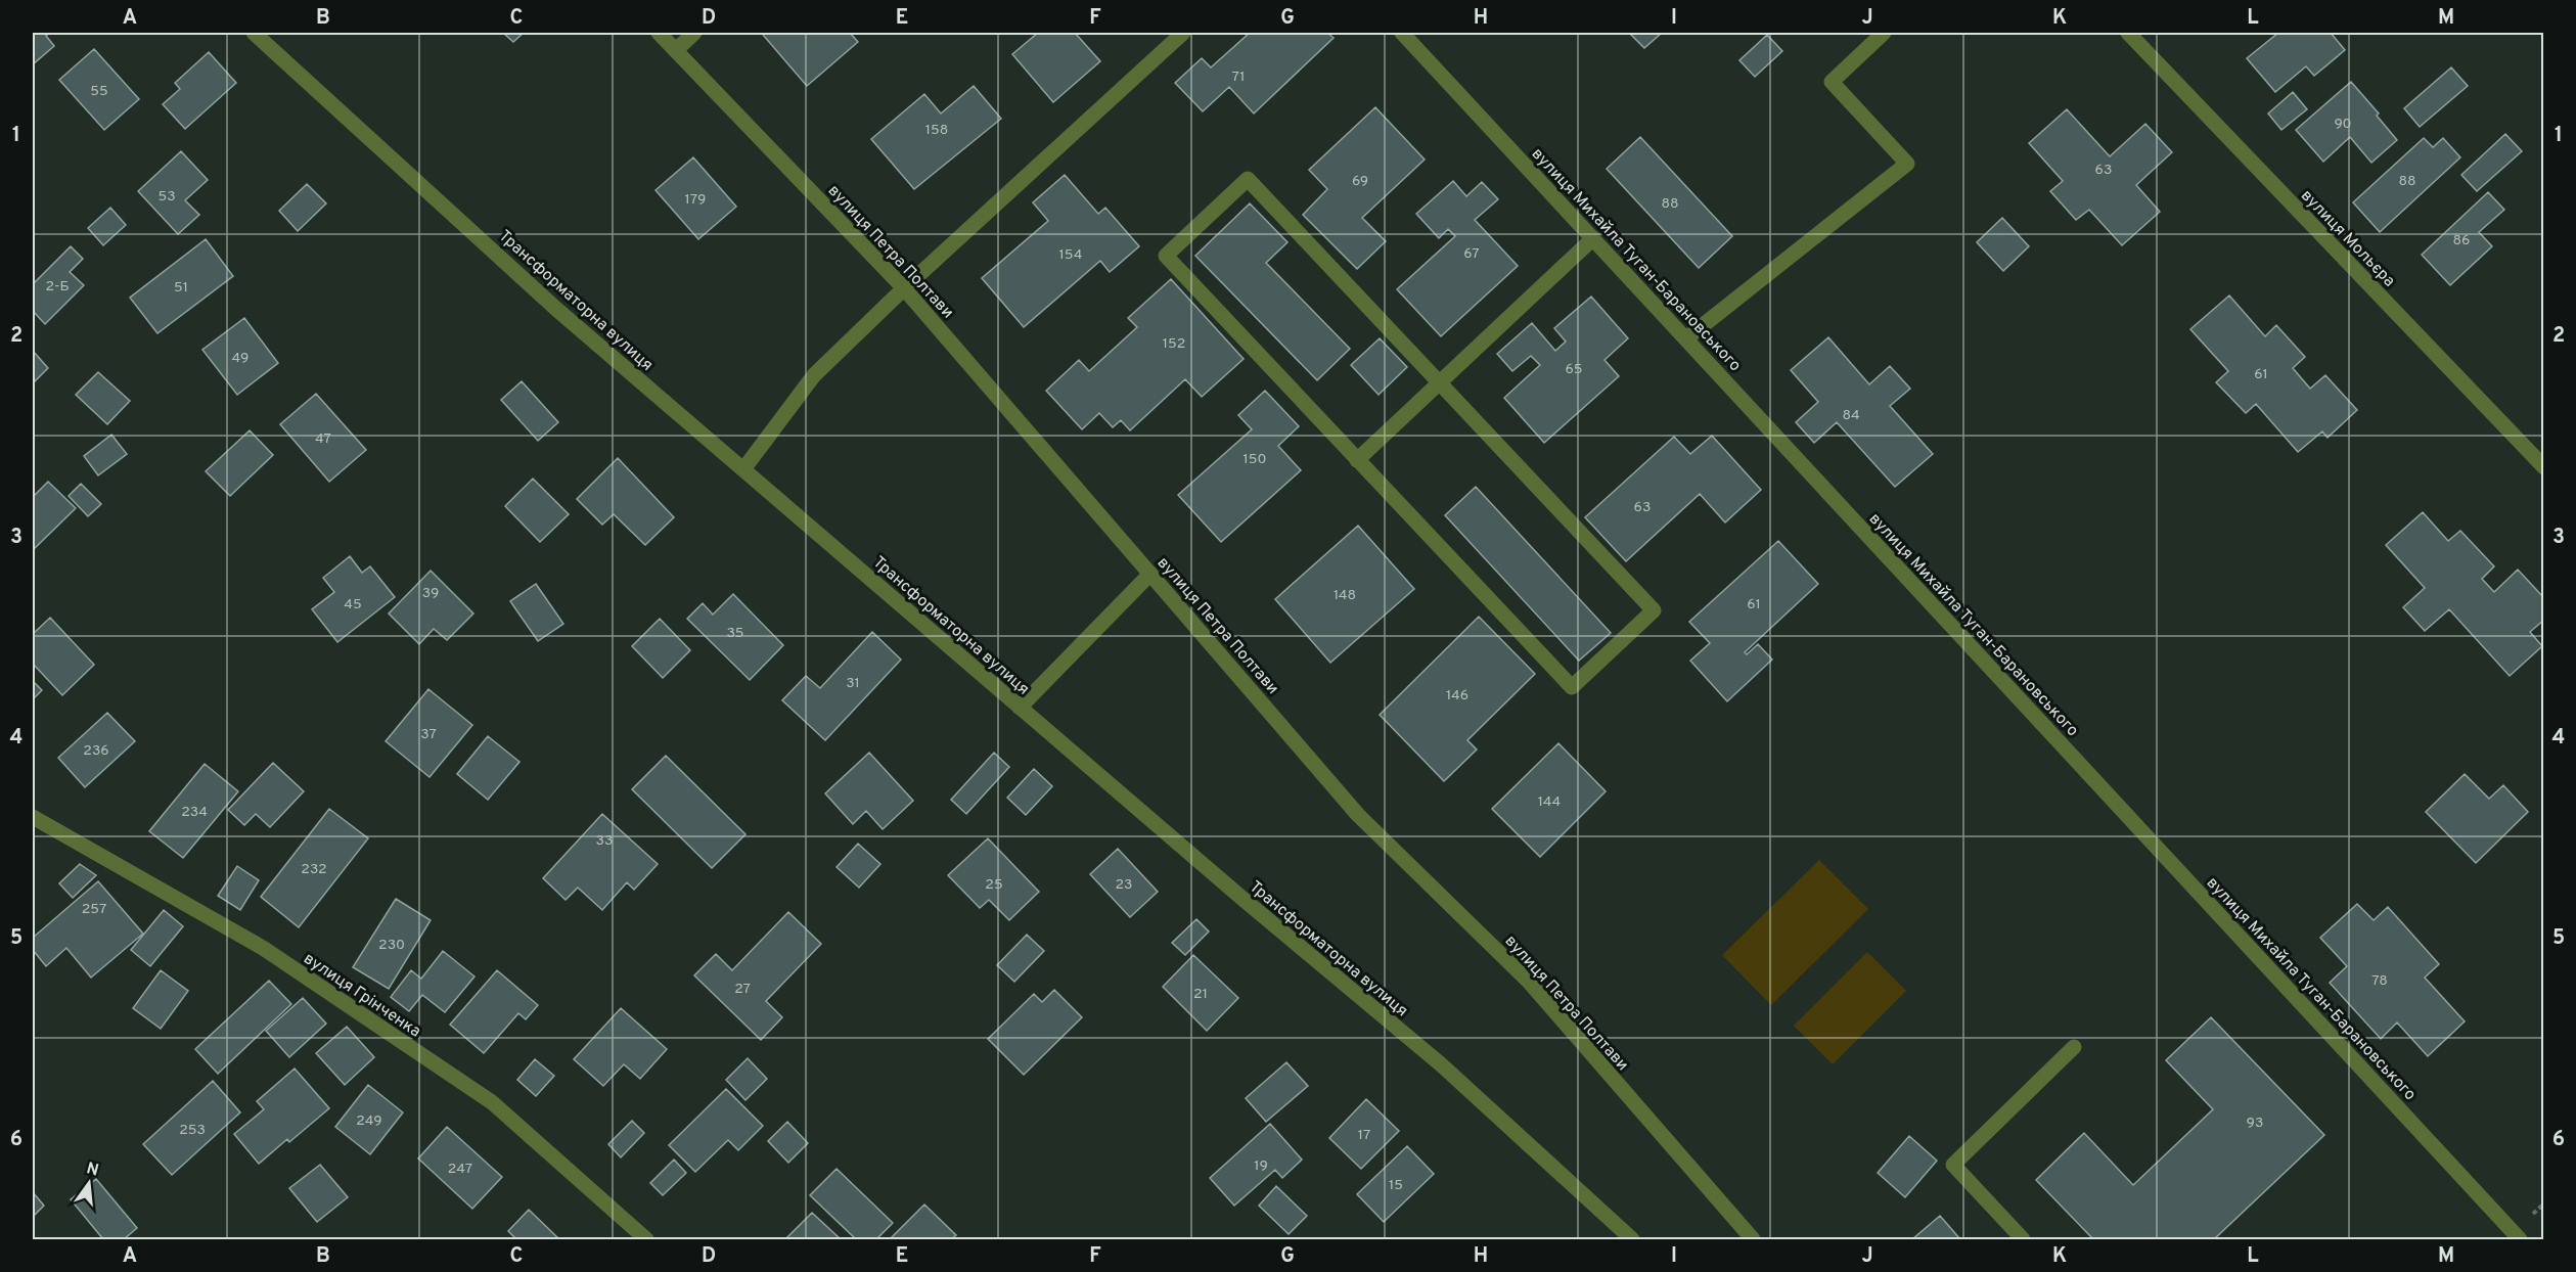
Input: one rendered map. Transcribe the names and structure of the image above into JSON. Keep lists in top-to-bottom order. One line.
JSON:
{"streets":{"street":["вулиця Мольєра","вулиця Петра Полтави","вулиця Михайла Туган-Барановського","Трансформаторна вулиця","вулиця Грінченка"]},"house_numbers":["71","55","90","158","63","69","88","53","179","88","86","67","154","2-Б","51","152","49","65","61","84","47","150","63","39","148","45","61","35","31","146","37","236","144","234","33","232","25","23","257","230","78","27","21","249","93","253","17","19","247","15"],"north":"top","grid":{"columns":["A","B","C","D","E","F","G","H","I","J","K","L","M"],"rows":["1","2","3","4","5","6"]}}
